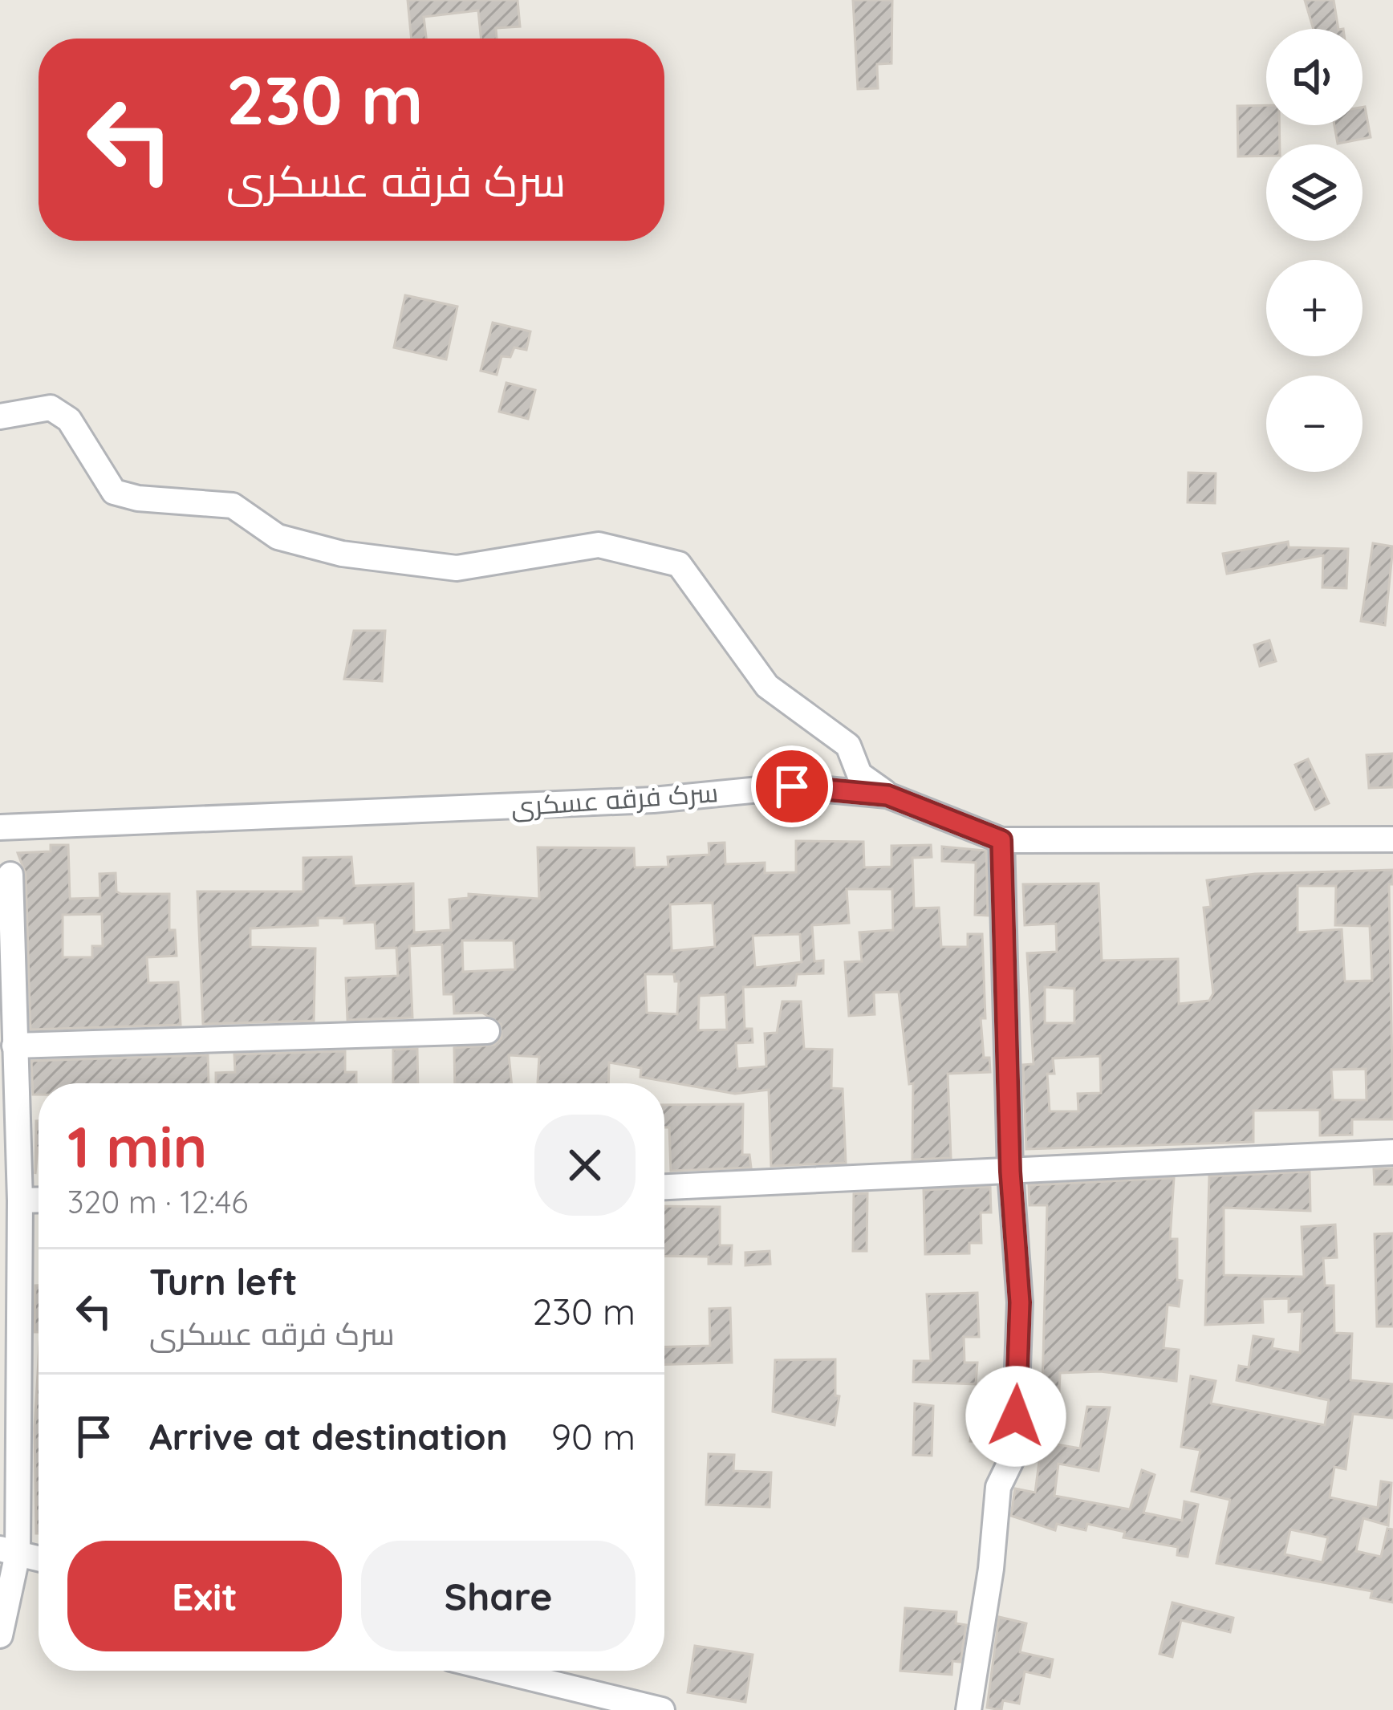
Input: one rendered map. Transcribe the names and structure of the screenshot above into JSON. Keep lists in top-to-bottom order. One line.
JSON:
{"streets":{"street":["سرک فرقه عسکری"]},"page":{"map_buttons":["+","−"],"turn":["230 m","سرک فرقه عسکری"],"heading":["1 min","320 m · 12:46"],"list":[{"name":"Turn left","note":"سرک فرقه عسکری","value":"230 m"},{"name":"Arrive at destination","value":"90 m"}],"buttons":["Exit","Share"]}}
